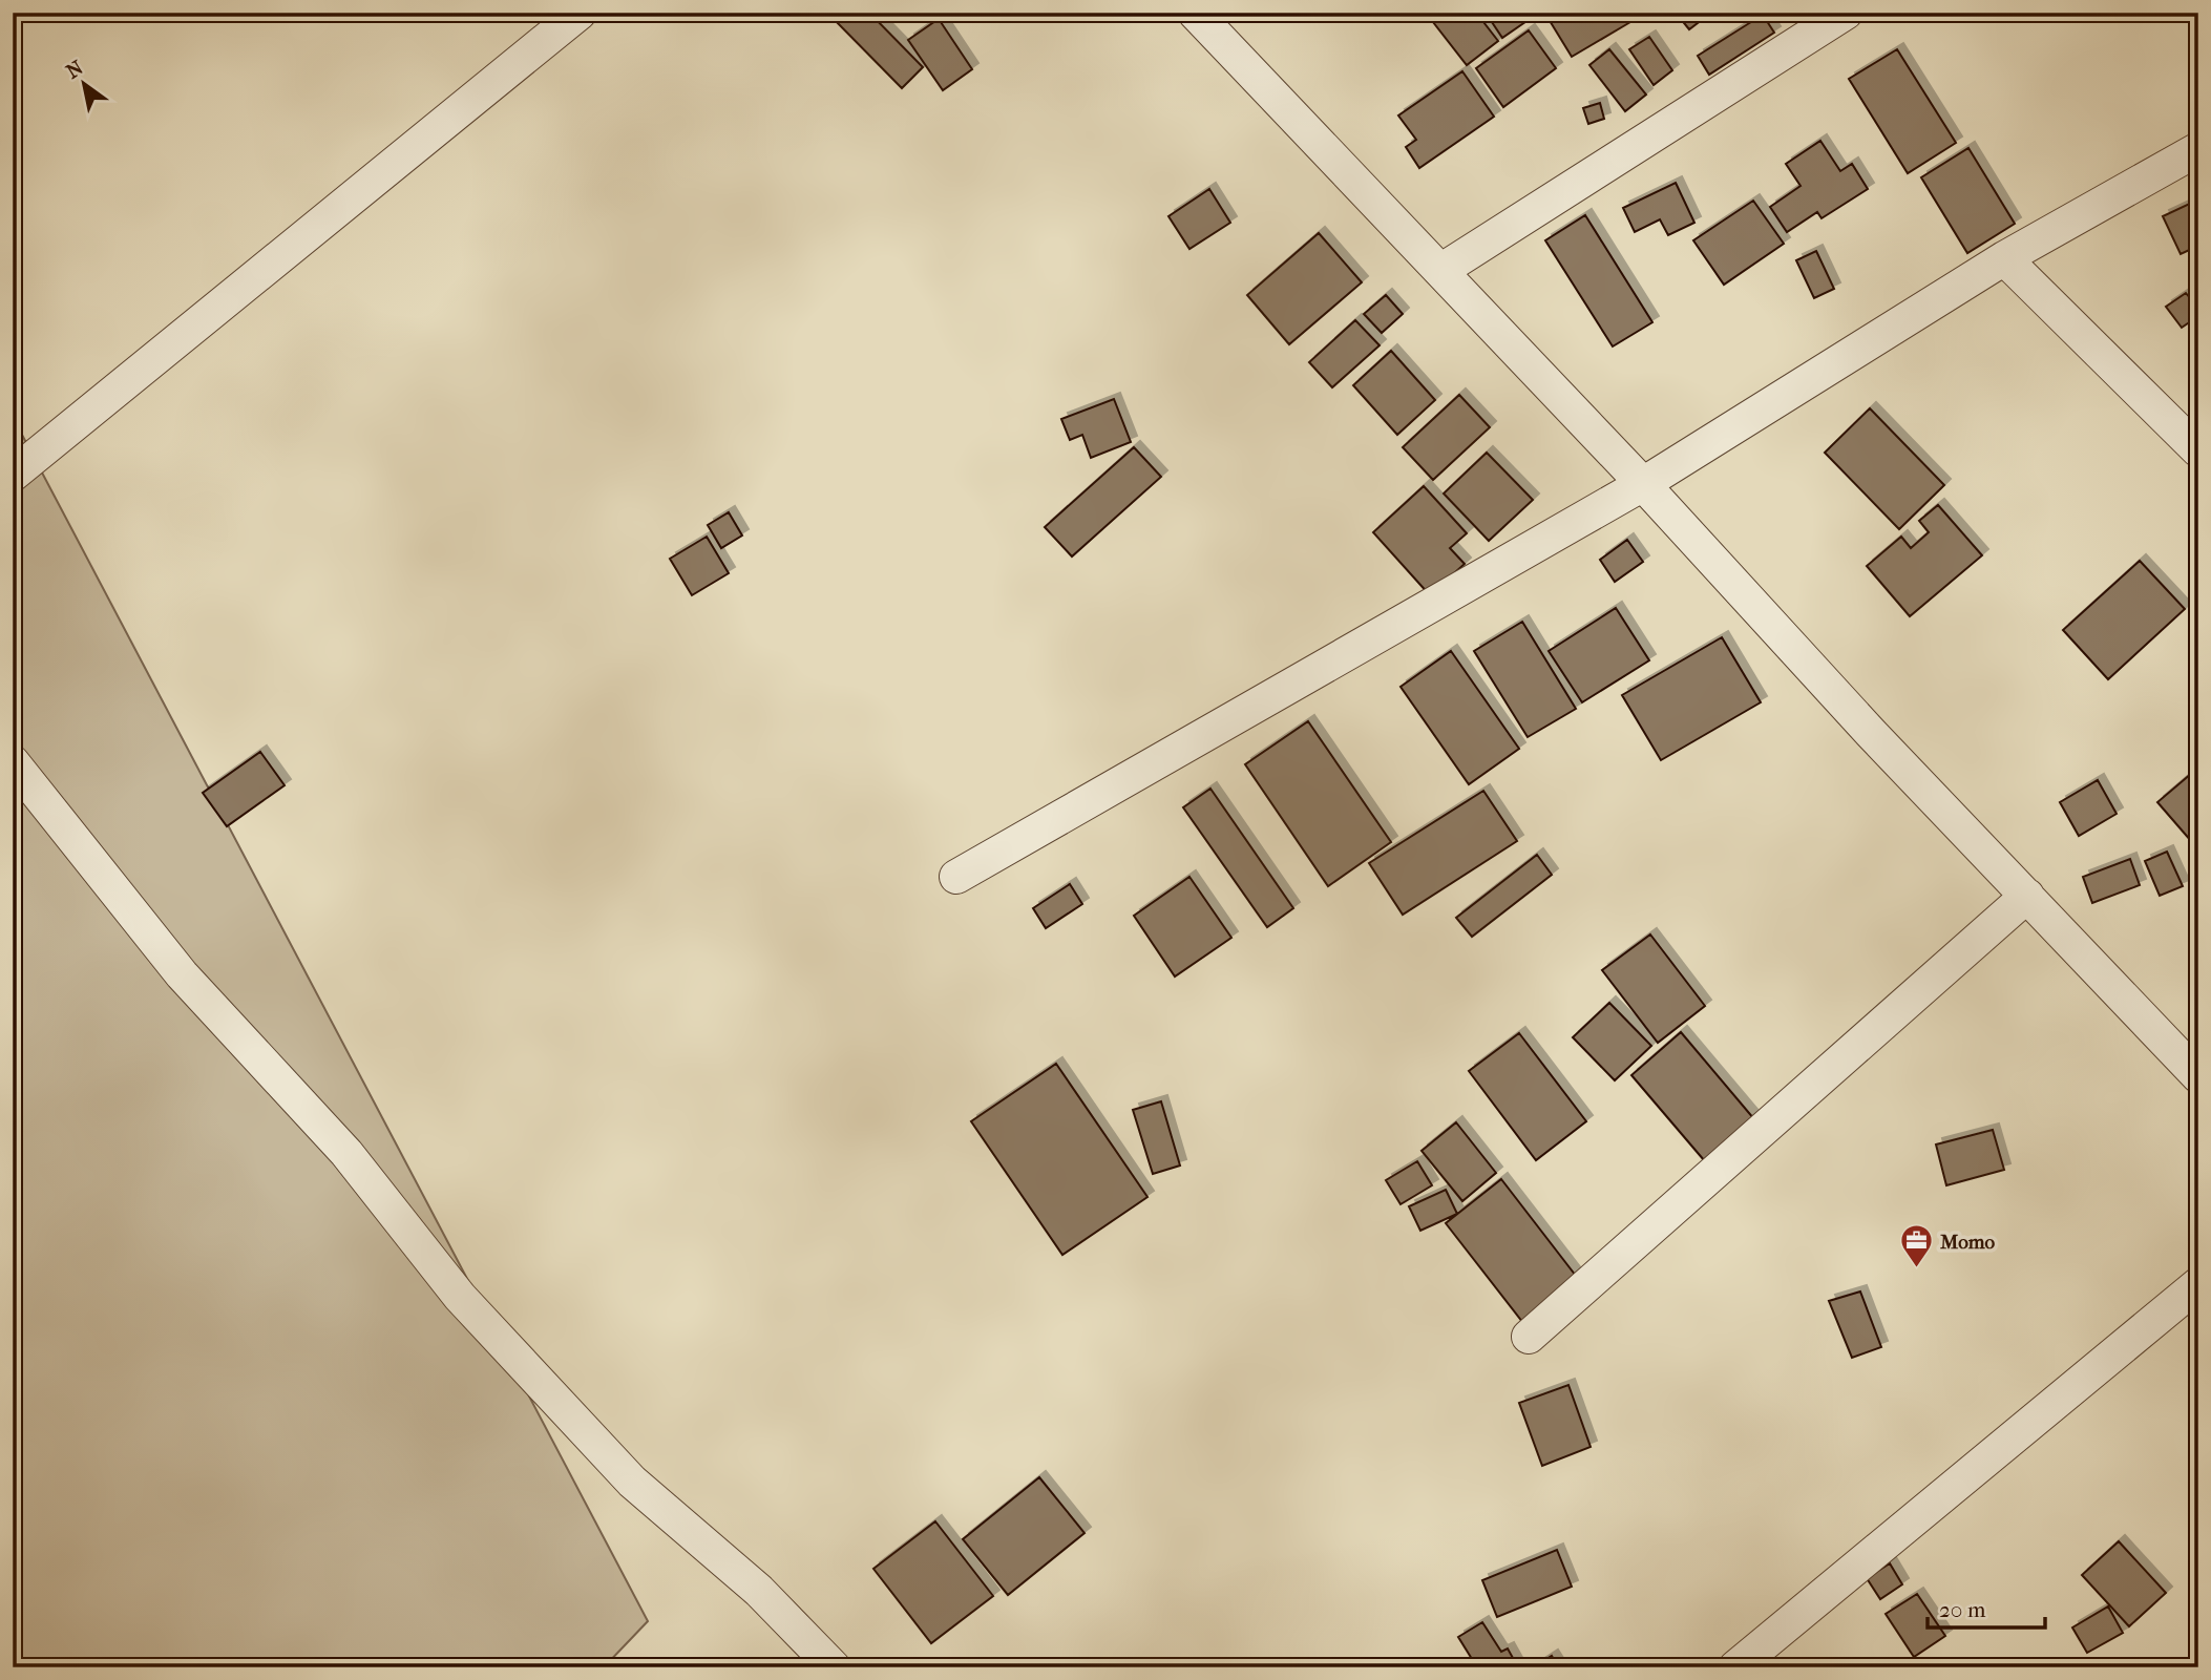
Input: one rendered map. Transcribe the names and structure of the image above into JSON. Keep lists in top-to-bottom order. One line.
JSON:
{"places":{"office":["Momo"]},"scale_bar":"20 m","north":"top left"}
